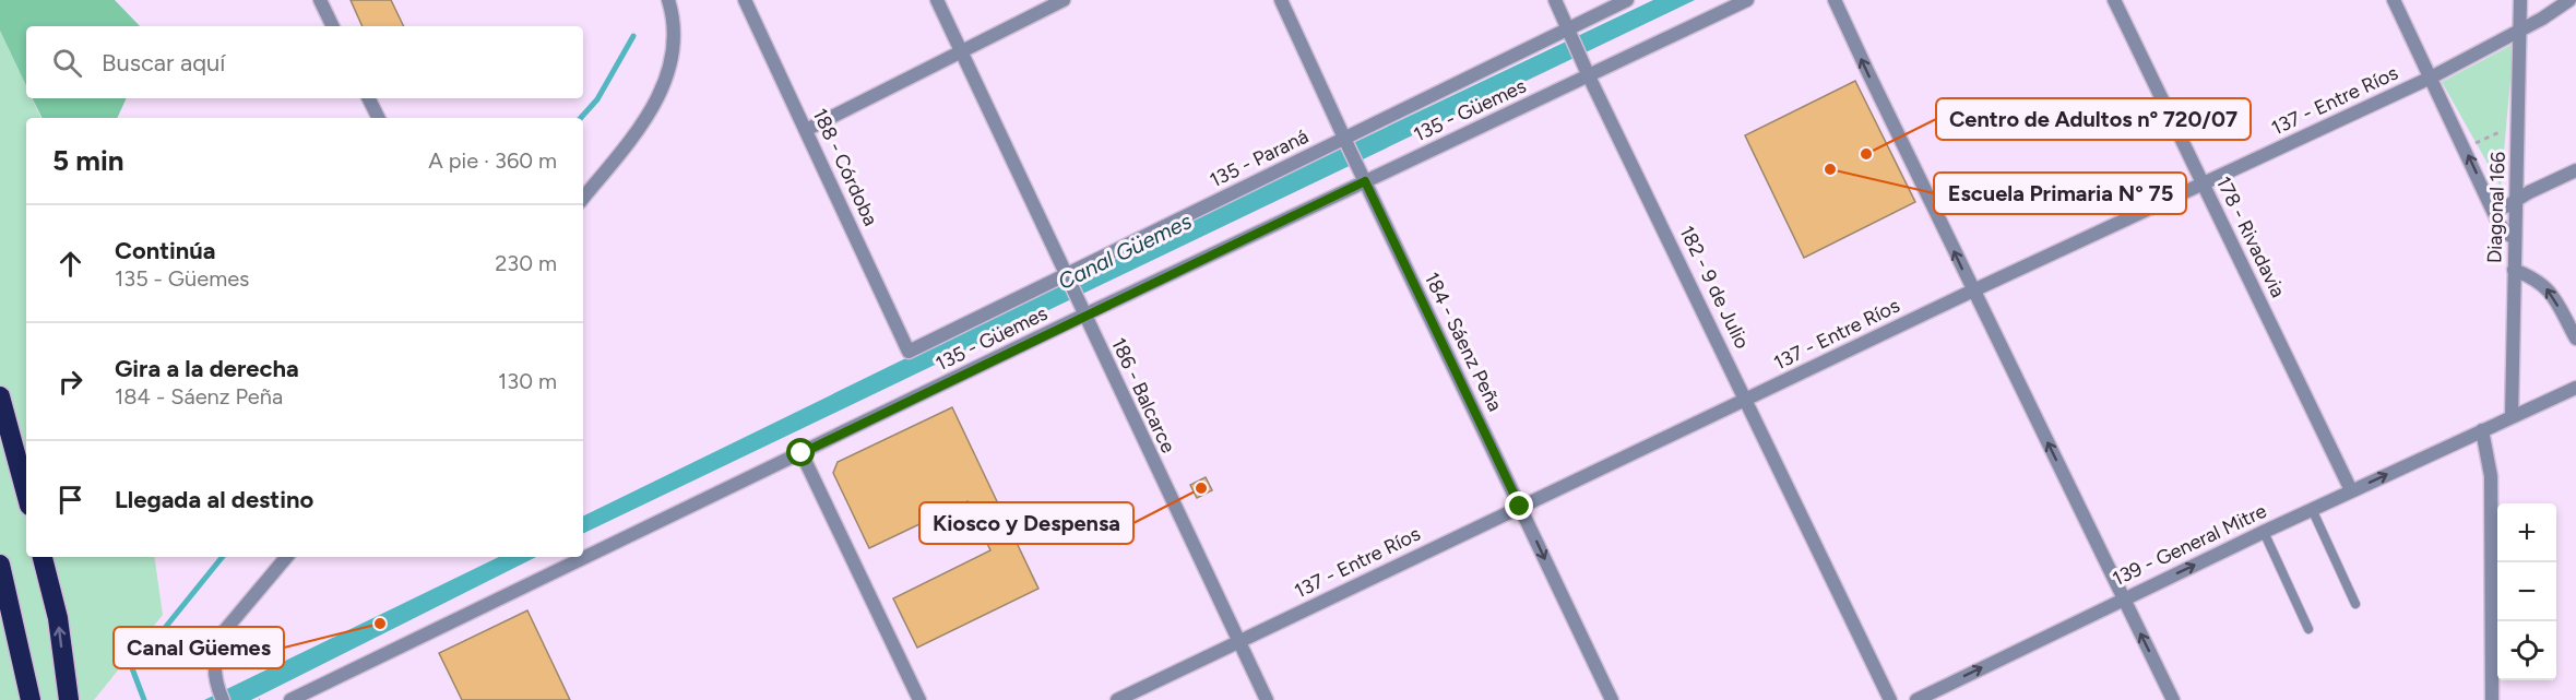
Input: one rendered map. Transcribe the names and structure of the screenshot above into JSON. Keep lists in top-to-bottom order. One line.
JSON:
{"streets":{"street":["137 - Entre Ríos","135 - Güemes","135 - Paraná","188 - Córdoba","Diagonal 166","178 - Rivadavia","182 - 9 de Julio","184 - Sáenz Peña","186 - Balcarce","139 - General Mitre"]},"crossings":[["137 - Entre Ríos","Diagonal 166"],["137 - Entre Ríos","178 - Rivadavia"],["137 - Entre Ríos","182 - 9 de Julio"],["137 - Entre Ríos","184 - Sáenz Peña"],["137 - Entre Ríos","186 - Balcarce"],["135 - Güemes","182 - 9 de Julio"],["135 - Güemes","184 - Sáenz Peña"],["135 - Güemes","186 - Balcarce"],["135 - Paraná","188 - Córdoba"],["135 - Paraná","182 - 9 de Julio"],["135 - Paraná","184 - Sáenz Peña"],["135 - Paraná","186 - Balcarce"],["Diagonal 166","139 - General Mitre"],["178 - Rivadavia","139 - General Mitre"]],"one_way":["139 - General Mitre"],"water":["Canal Güemes"],"places":["Centro de Adultos nº 720/07","Escuela Primaria N° 75","Kiosco y Despensa","Canal Güemes"],"page":{"search":"Buscar aquí","heading":["5 min","A pie · 360 m"],"list":[["Continúa","135 - Güemes","230 m"],["Gira a la derecha","184 - Sáenz Peña","130 m"],"Llegada al destino"],"map_buttons":["+","−"]}}
